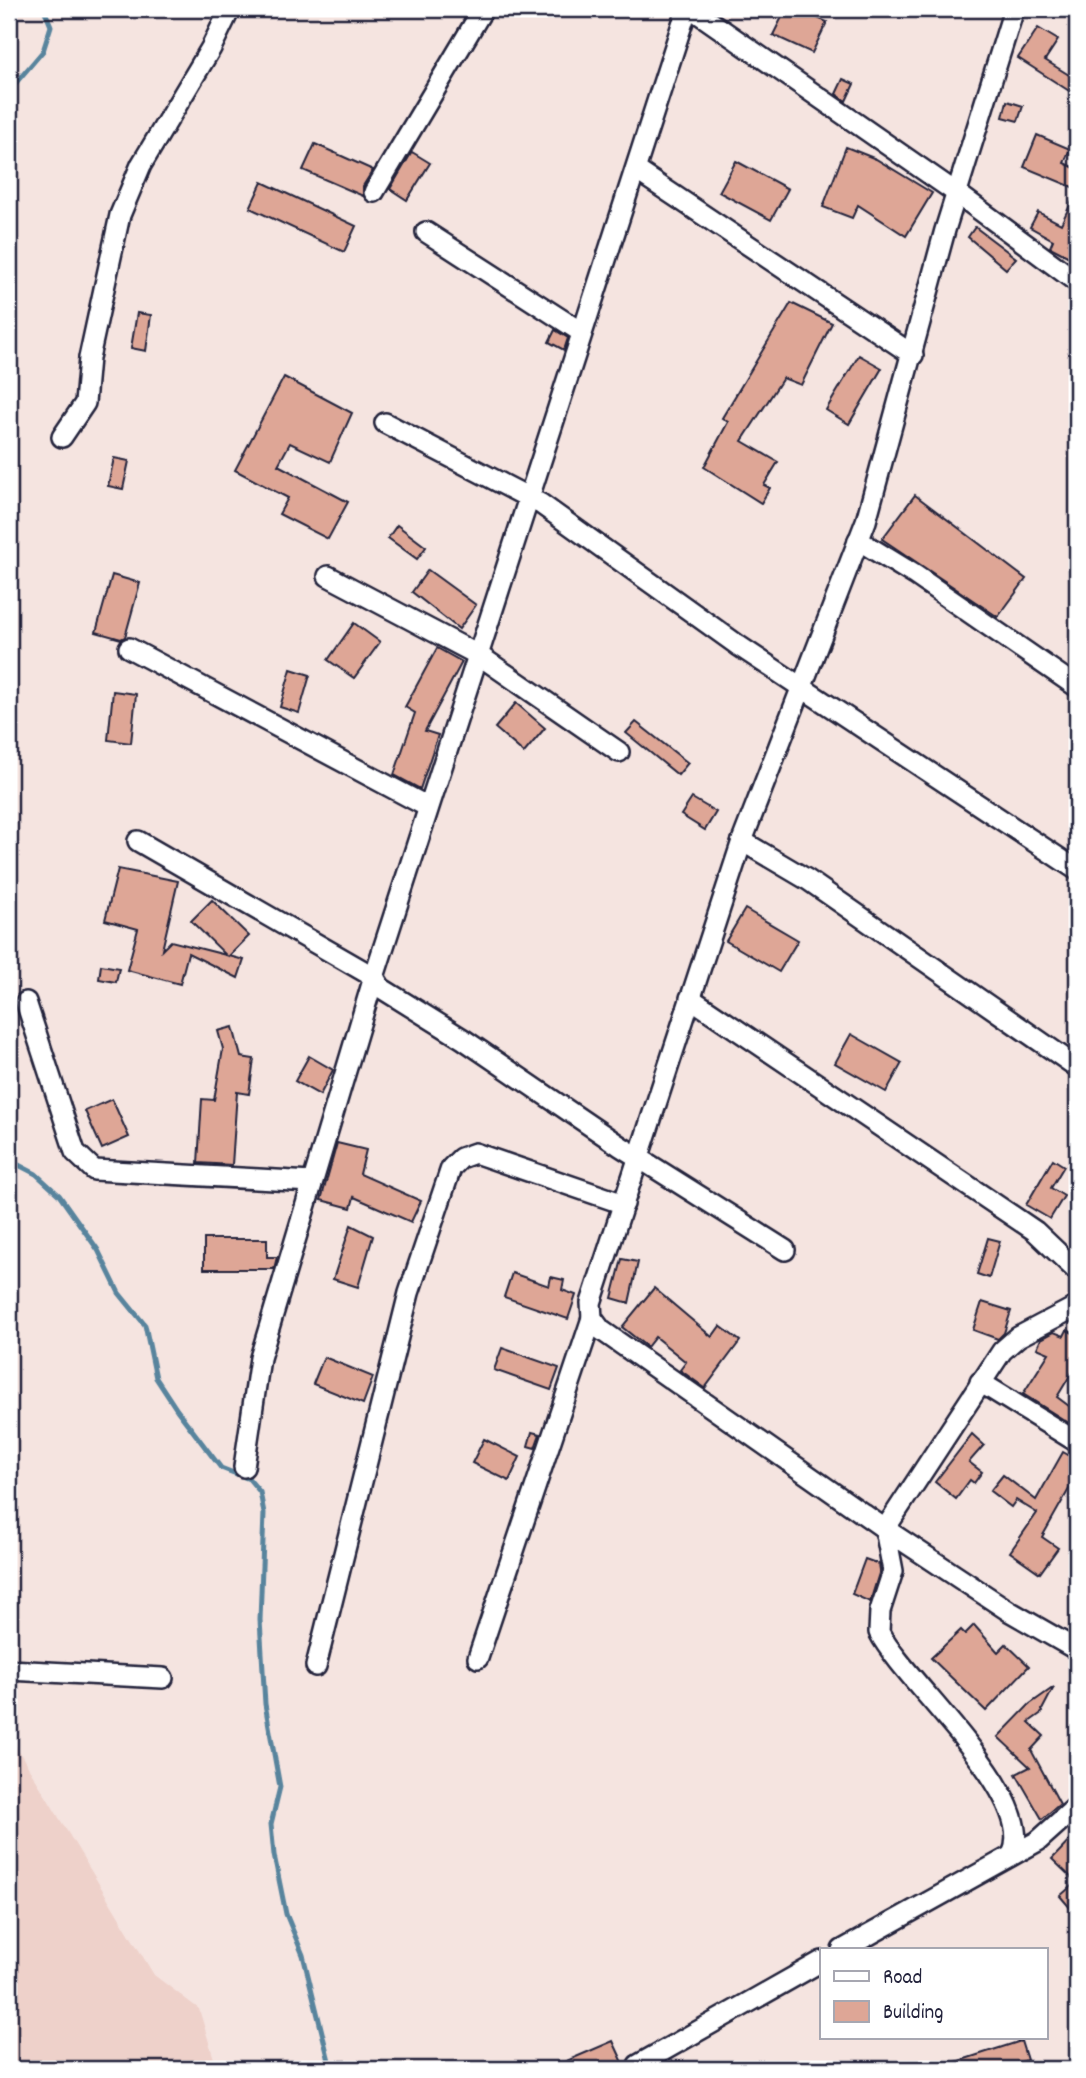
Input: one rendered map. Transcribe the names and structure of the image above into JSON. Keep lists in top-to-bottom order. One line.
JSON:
{"legend":["Road","Building"]}
